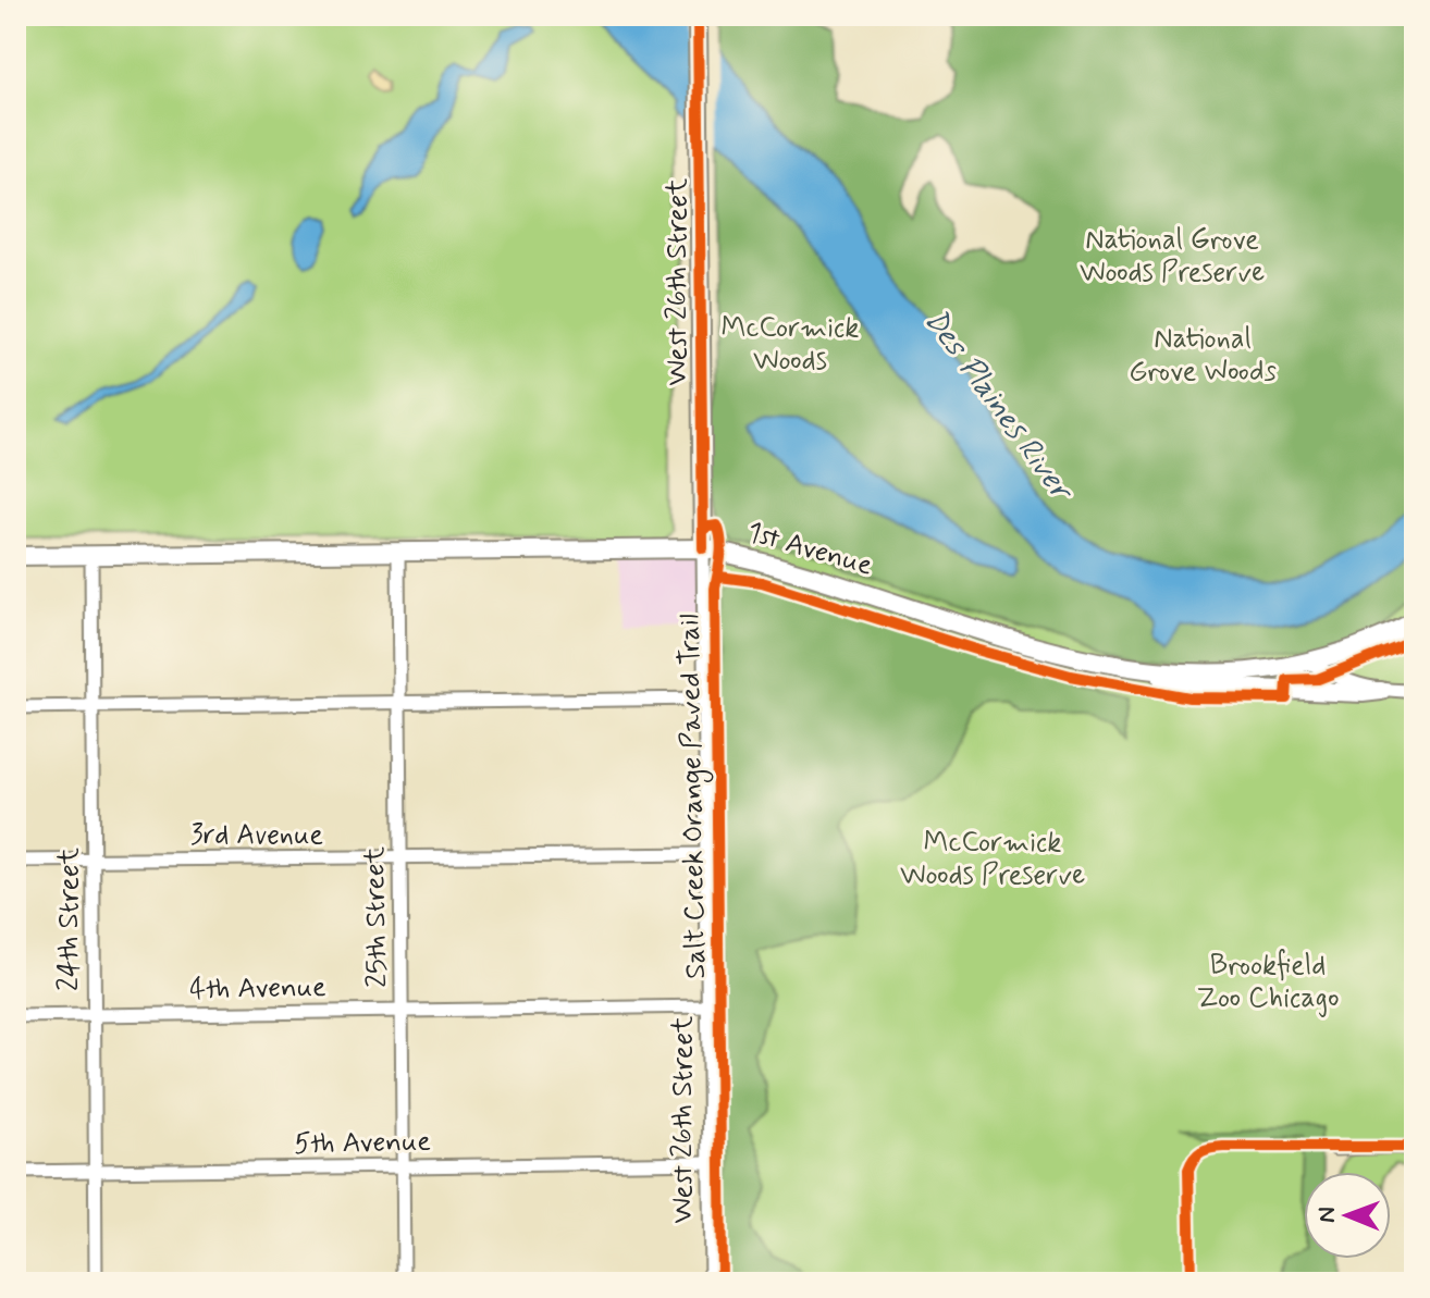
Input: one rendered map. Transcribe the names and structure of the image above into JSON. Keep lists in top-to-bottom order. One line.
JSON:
{"streets":{"main road":["West 26th Street","1st Avenue"],"street":["3rd Avenue","25th Street","24th Street","4th Avenue","5th Avenue"],"cycle path":["Salt Creek Orange Paved Trail"]},"crossings":[["West 26th Street","1st Avenue"],["West 26th Street","3rd Avenue"],["West 26th Street","4th Avenue"],["West 26th Street","5th Avenue"],["1st Avenue","25th Street"],["1st Avenue","24th Street"],["3rd Avenue","25th Street"],["3rd Avenue","24th Street"],["25th Street","4th Avenue"],["25th Street","5th Avenue"],["24th Street","4th Avenue"],["24th Street","5th Avenue"]],"water":["Des Plaines River"],"parks":["National Grove Woods Preserve","McCormick Woods","National Grove Woods","McCormick Woods Preserve","Brookfield Zoo Chicago"],"north":"left"}
